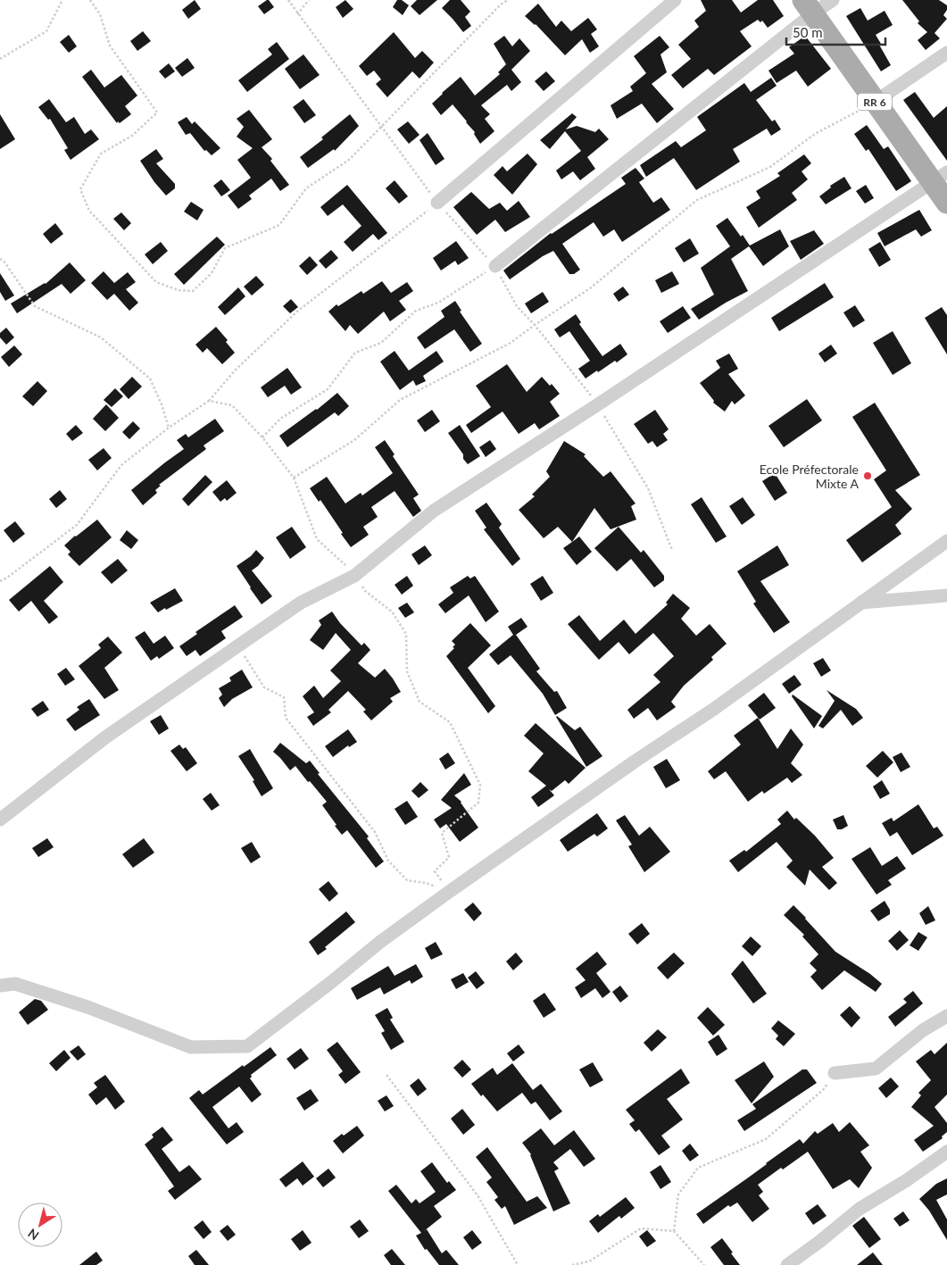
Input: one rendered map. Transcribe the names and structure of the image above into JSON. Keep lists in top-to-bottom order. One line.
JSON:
{"streets":{"main road":["RR 6"]},"places":["Ecole Préfectorale Mixte A"],"scale_bar":"50 m","north":"bottom left"}
